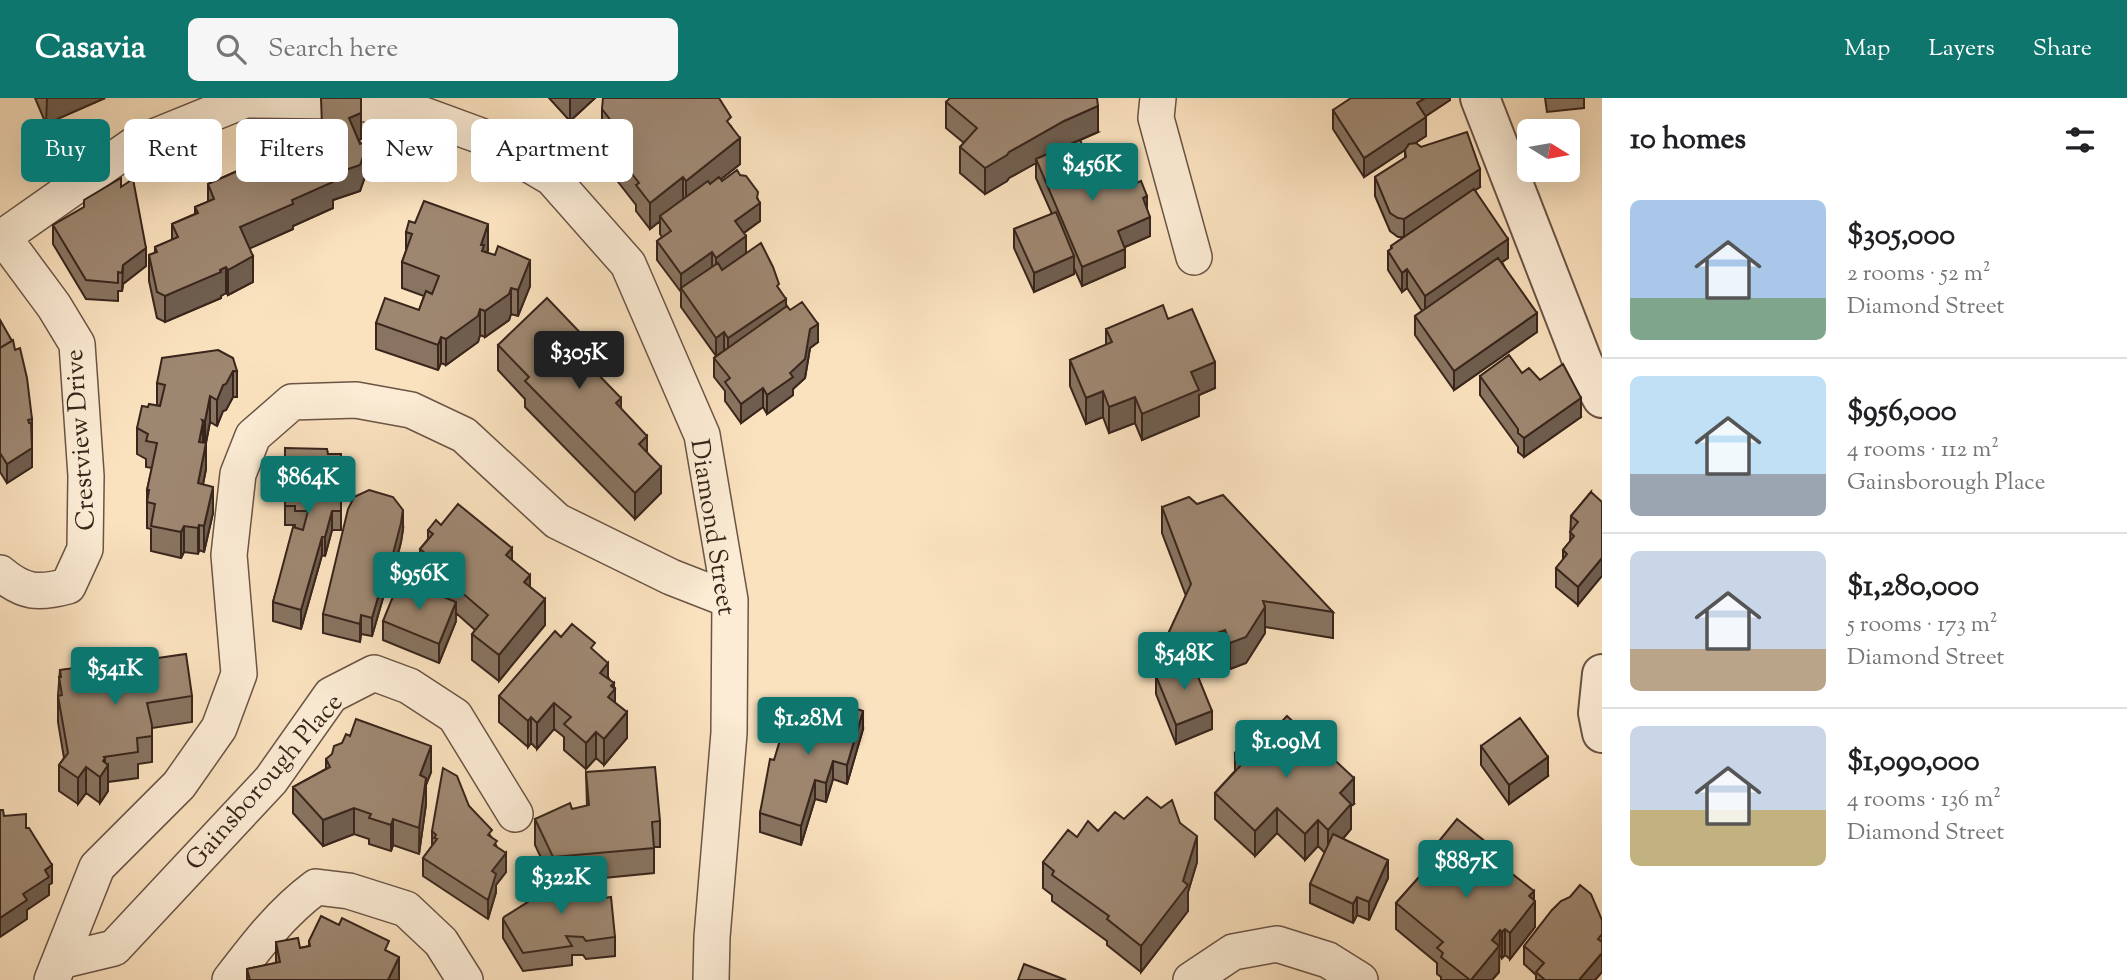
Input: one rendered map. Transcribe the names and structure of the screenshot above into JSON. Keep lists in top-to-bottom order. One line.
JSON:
{"streets":{"street":["Crestview Drive","Diamond Street","Gainsborough Place"]},"crossings":[["Crestview Drive","Diamond Street"]],"north":"right","page":{"header":"Casavia","search":"Search here","nav":["Map","Layers","Share"],"heading":"10 homes","chip":["Buy","Rent","Filters","New","Apartment"],"price":["$456K","$305K","$864K","$956K","$548K","$541K","$1.28M","$1.09M","$887K","$322K"],"list":[{"name":"$305,000","note":"2 rooms · 52 m² · Diamond Street"},{"name":"$956,000","note":"4 rooms · 112 m² · Gainsborough Place"},{"name":"$1,280,000","note":"5 rooms · 173 m² · Diamond Street"},{"name":"$1,090,000","note":"4 rooms · 136 m² · Diamond Street"}]}}
